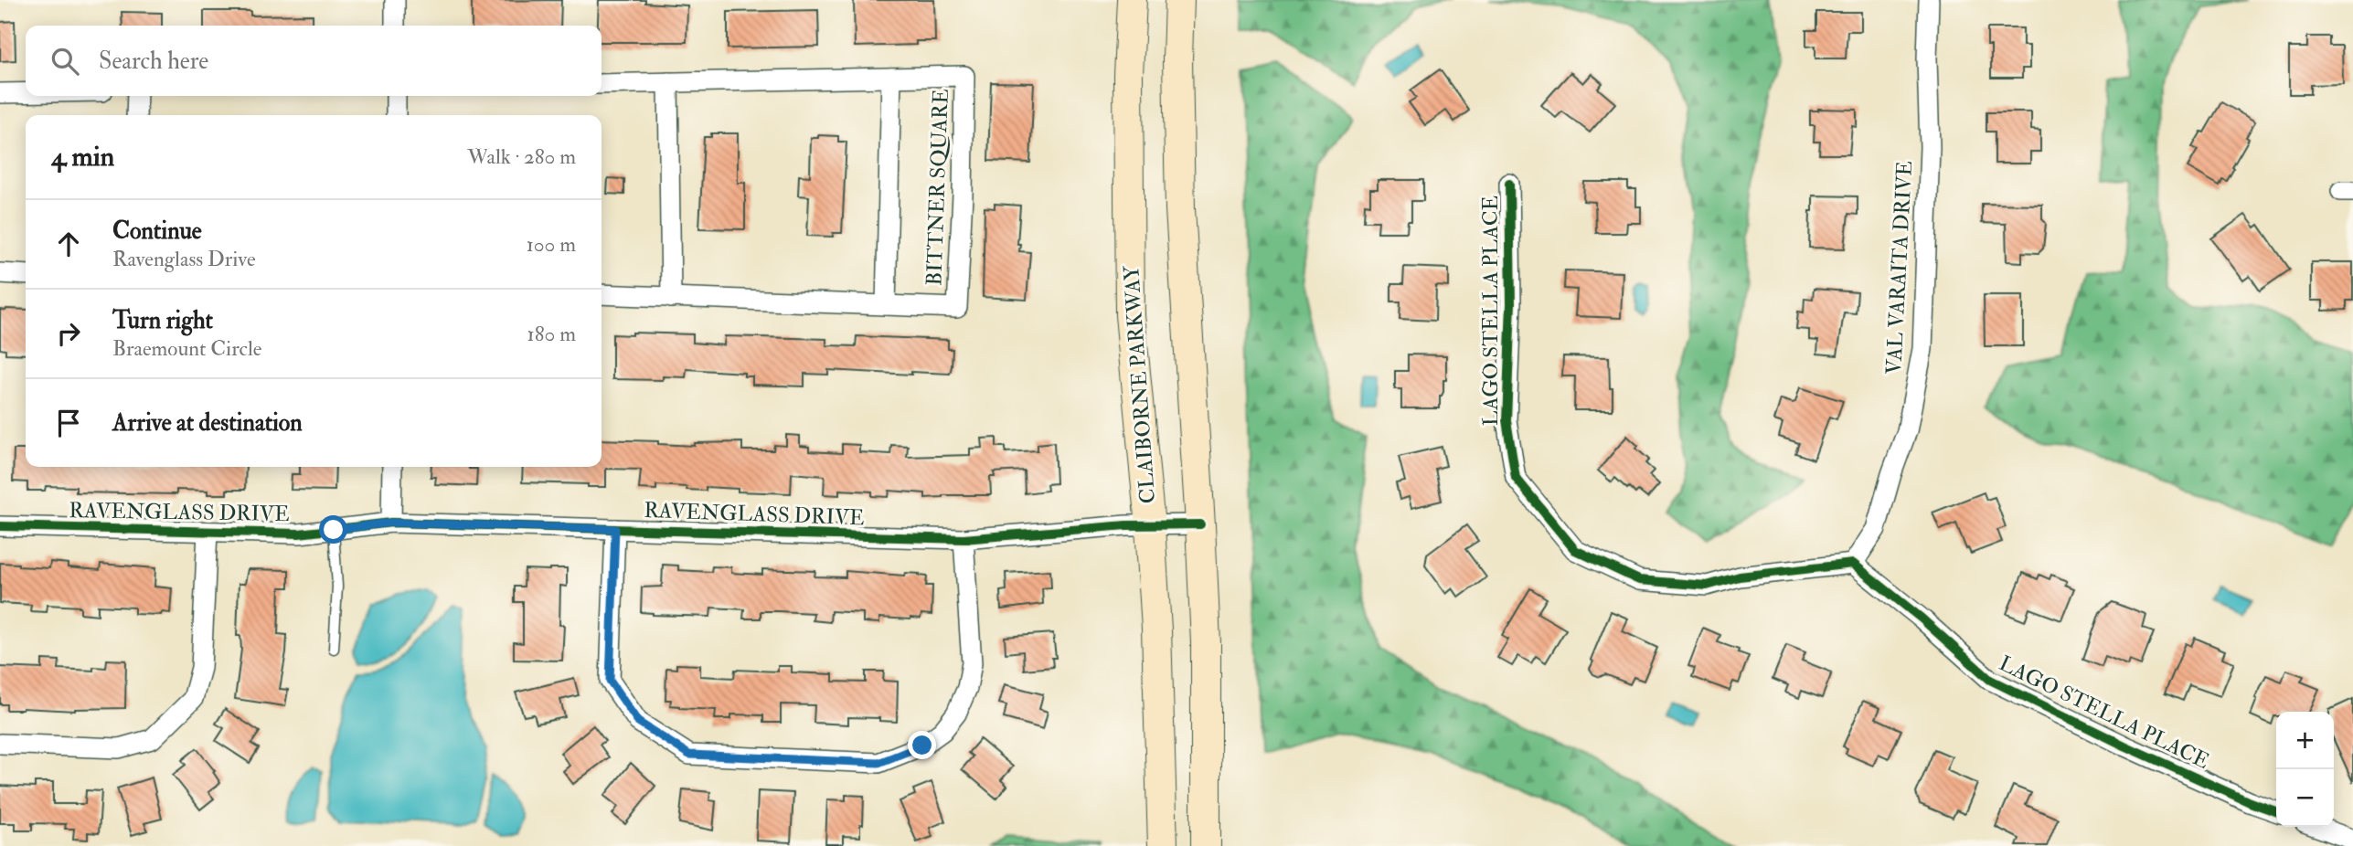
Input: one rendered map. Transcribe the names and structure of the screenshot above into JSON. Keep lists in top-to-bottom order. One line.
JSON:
{"streets":{"main road":["CLAIBORNE PARKWAY"],"street":["BITTNER SQUARE","VAL VARAITA DRIVE","LAGO STELLA PLACE","RAVENGLASS DRIVE"]},"crossings":[["VAL VARAITA DRIVE","LAGO STELLA PLACE"],["CLAIBORNE PARKWAY","RAVENGLASS DRIVE"]],"page":{"search":"Search here","heading":["4 min","Walk · 280 m"],"list":[["Continue","Ravenglass Drive","100 m"],["Turn right","Braemount Circle","180 m"],"Arrive at destination"],"map_buttons":["+","−"]}}
